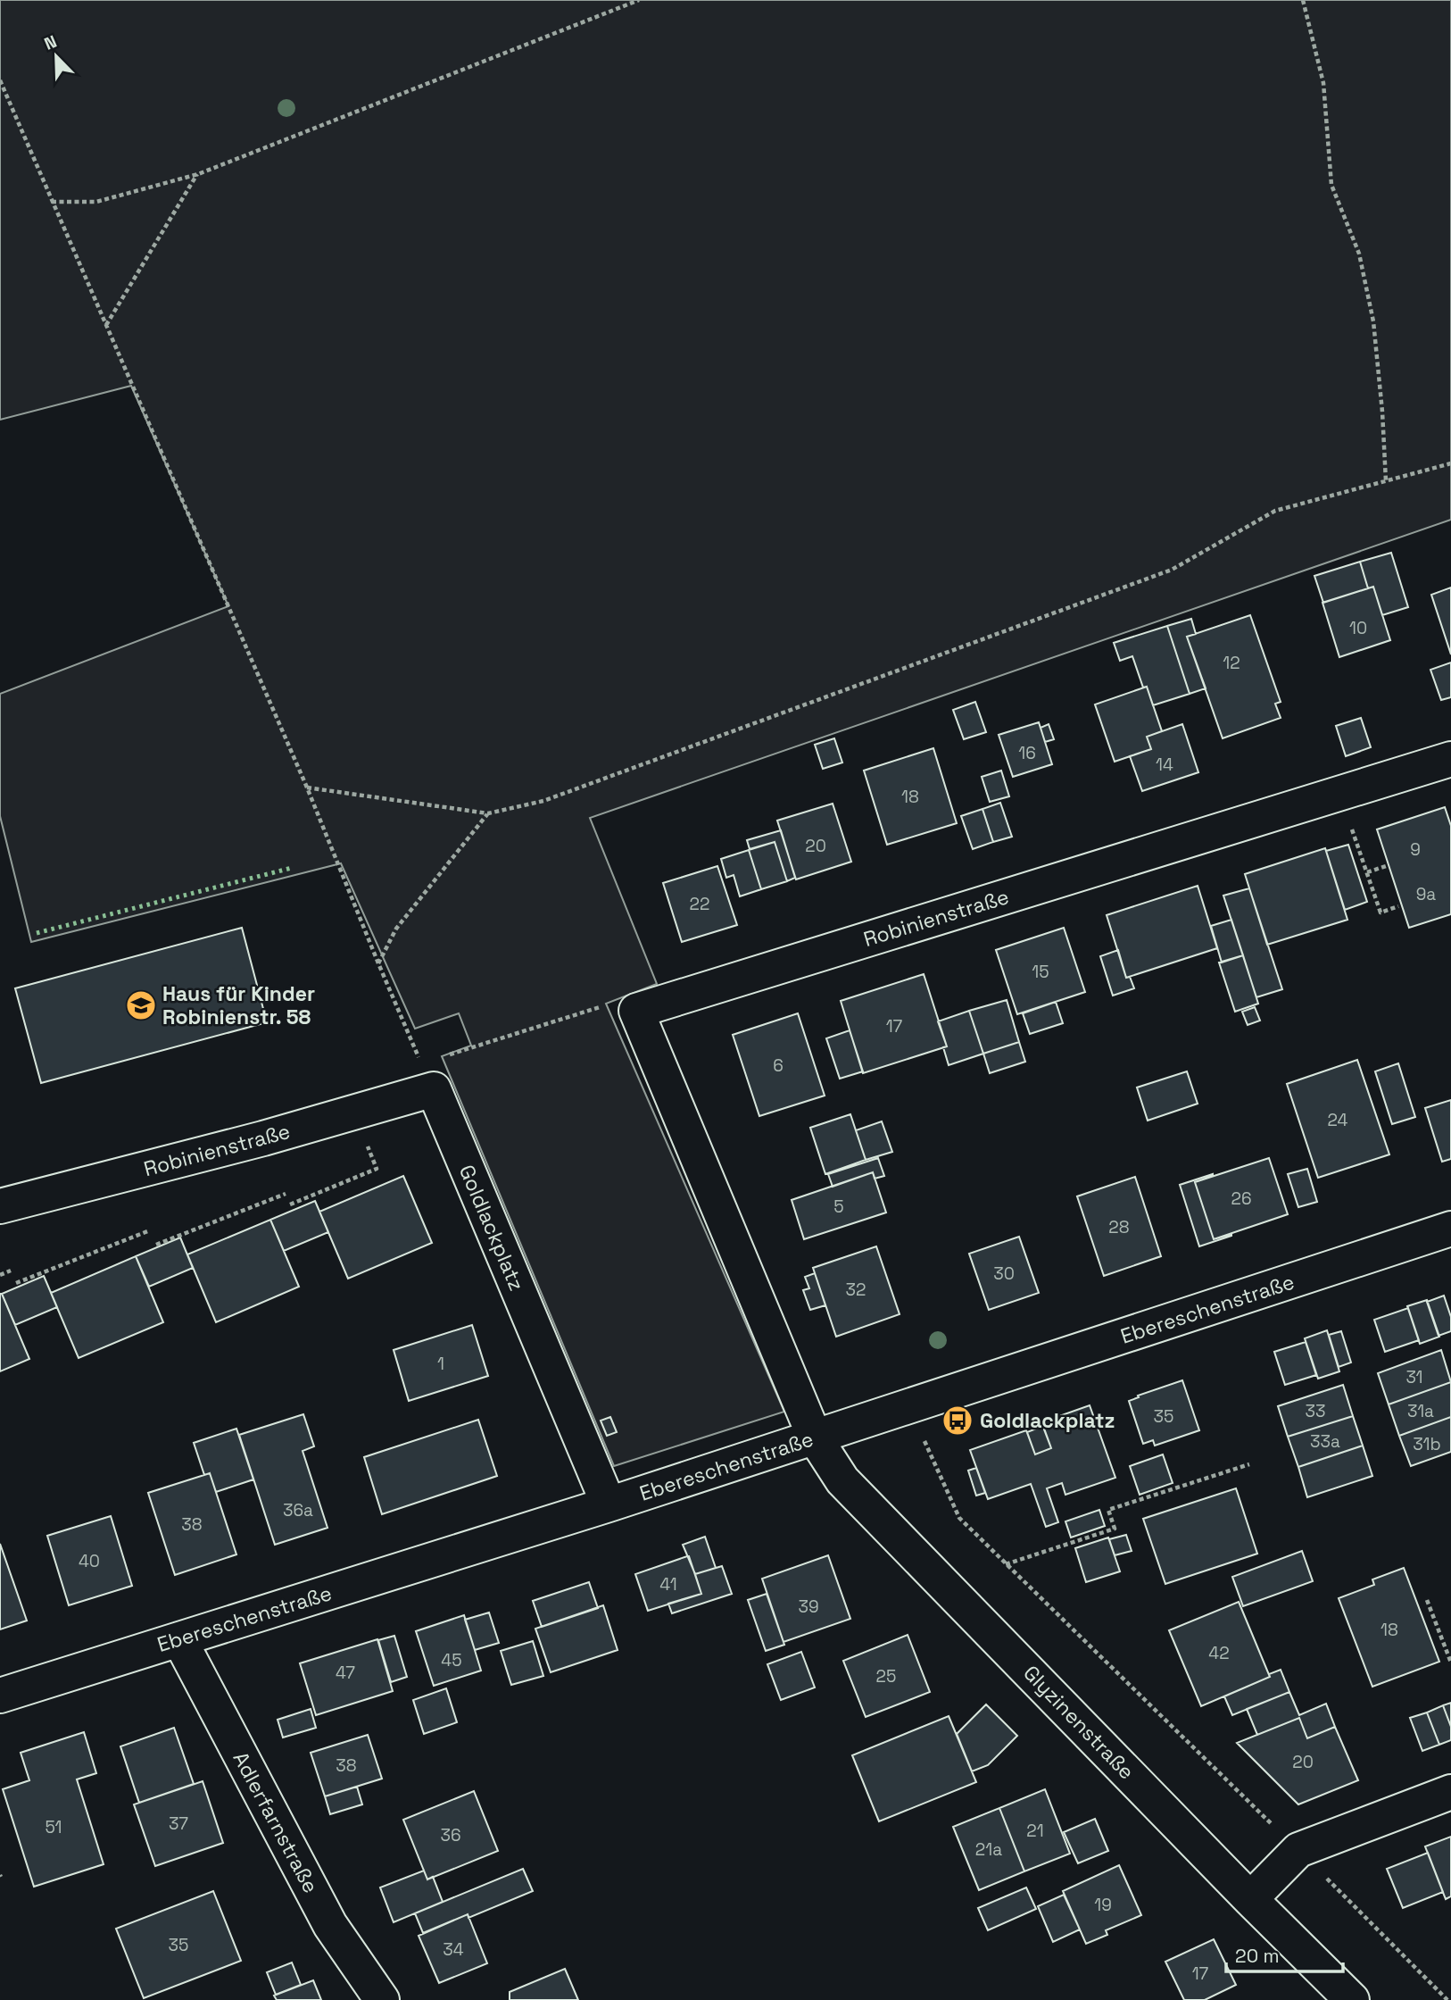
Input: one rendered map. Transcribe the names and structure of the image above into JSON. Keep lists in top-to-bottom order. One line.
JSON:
{"streets":{"street":["Robinienstraße","Goldlackplatz","Ebereschenstraße","Glyzinenstraße","Adlerfarnstraße"]},"crossings":[["Robinienstraße","Goldlackplatz"],["Goldlackplatz","Ebereschenstraße"],["Ebereschenstraße","Glyzinenstraße"],["Ebereschenstraße","Adlerfarnstraße"]],"places":{"school or university":["Haus für Kinder Robinienstr. 58"],"bus stop":["Goldlackplatz"]},"house_numbers":["10","12","16","14","18","20","9","9a","22","15","17","6","24","26","5","28","30","32","1","31","33","31a","35","33a","31b","36a","38","40","41","39","18","42","45","47","25","20","38","37","51","21","36","21a","19","35","34","17"],"scale_bar":"20 m","north":"top left"}
